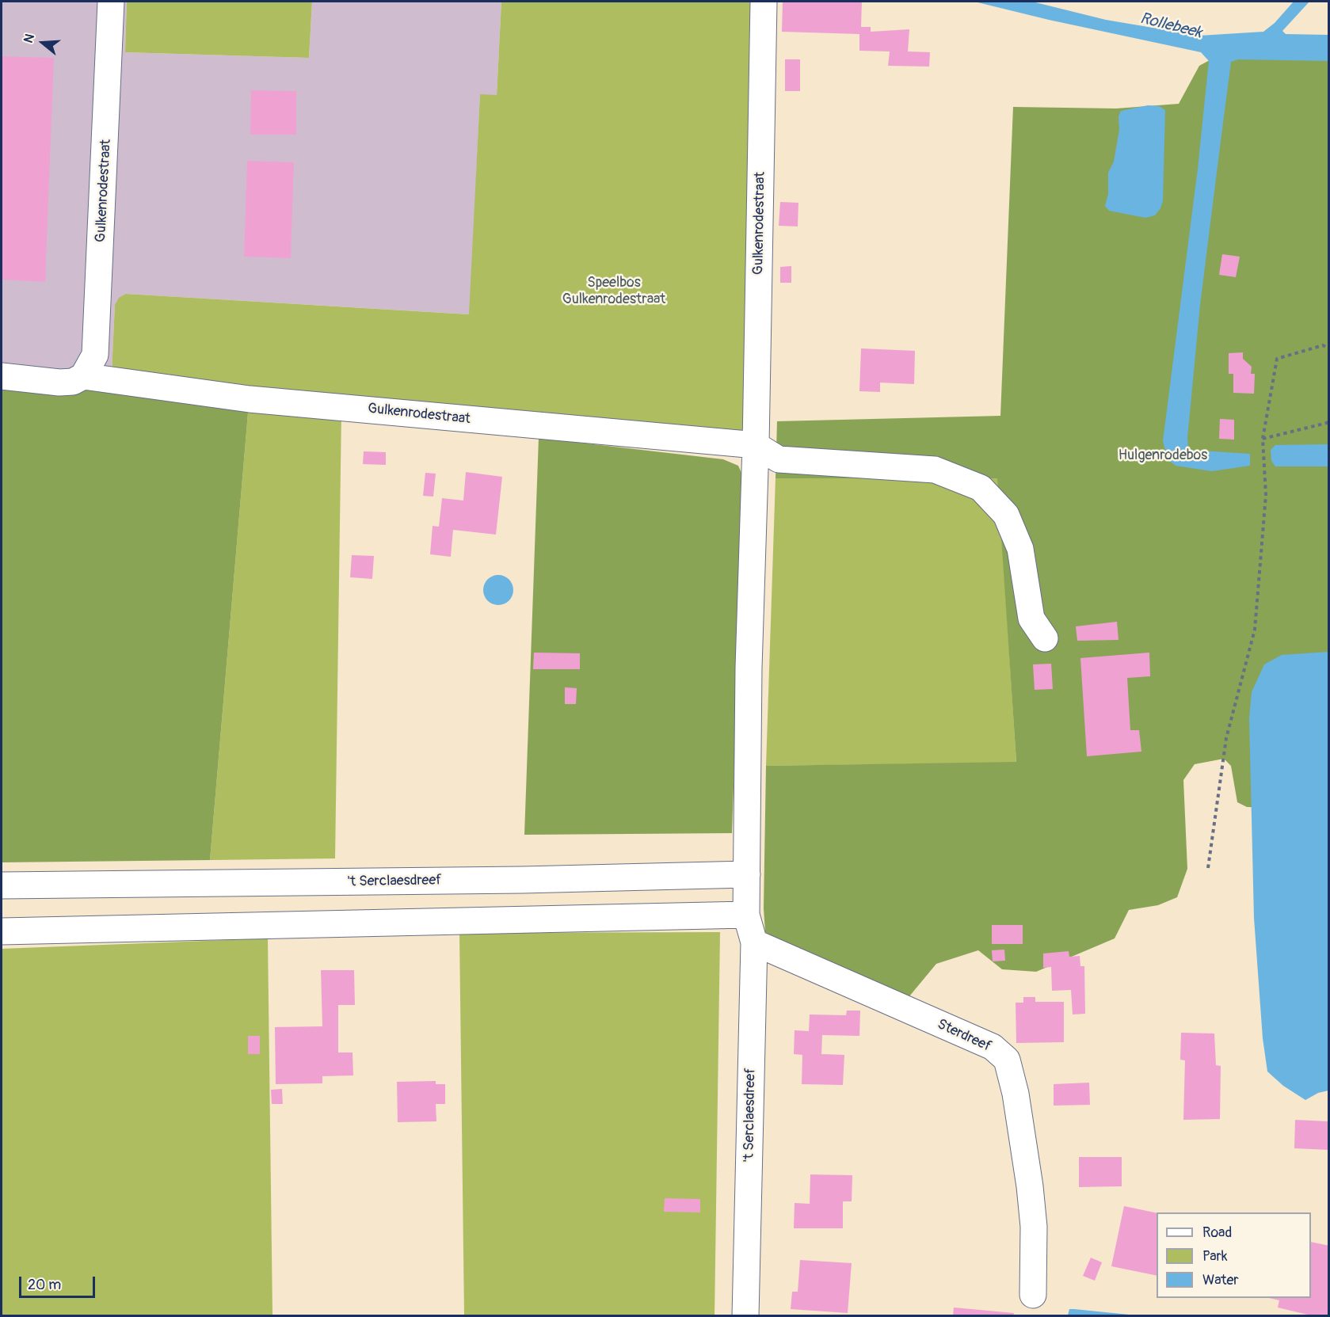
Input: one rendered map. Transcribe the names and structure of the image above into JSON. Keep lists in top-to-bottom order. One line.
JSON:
{"streets":{"street":["Gulkenrodestraat","'t Serclaesdreef","Sterdreef"]},"crossings":[["'t Serclaesdreef","Sterdreef"]],"water":["Rollebeek"],"parks":["Speelbos Gulkenrodestraat","Hulgenrodebos"],"legend":["Road","Park","Water"],"scale_bar":"20 m","north":"left"}
